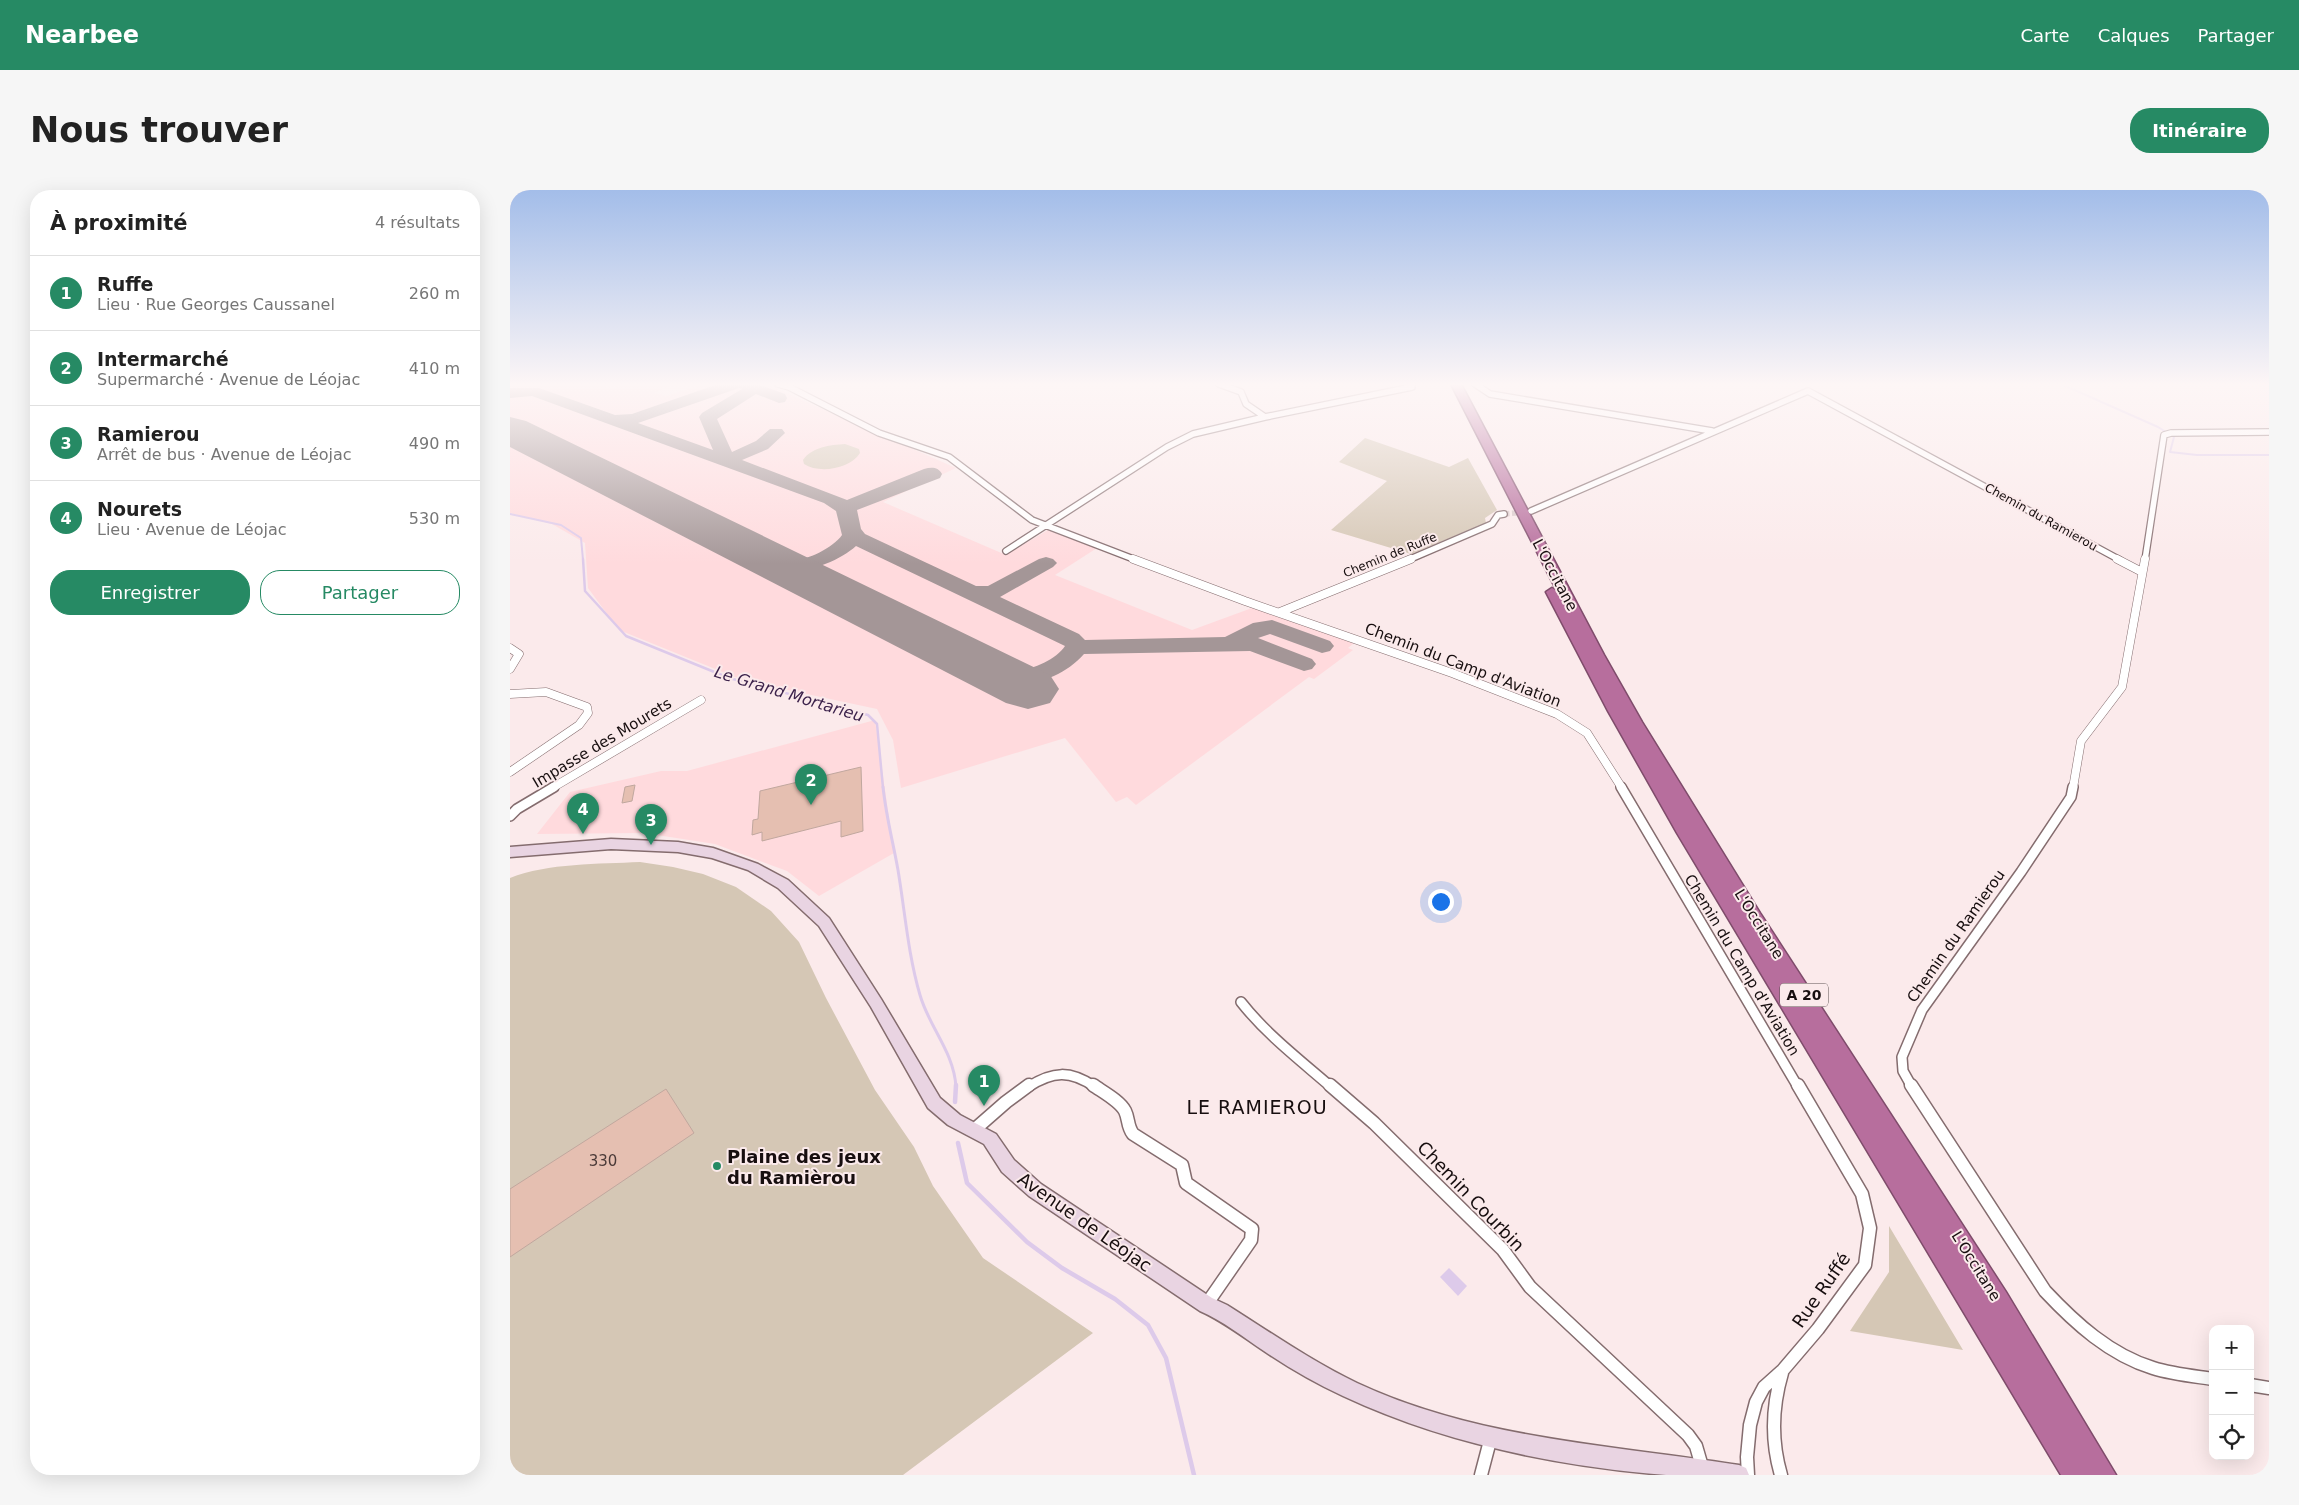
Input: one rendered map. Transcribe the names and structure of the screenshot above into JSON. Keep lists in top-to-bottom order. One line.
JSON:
{"streets":{"highway":["L'Occitane","A 20"],"main road":["Avenue de Léojac"],"street":["Chemin du Ramierou","Chemin de Ruffe","Chemin du Camp d'Aviation","Impasse des Mourets","Chemin Courbin","Rue Ruffé"]},"crossings":[["Chemin de Ruffe","Chemin du Camp d'Aviation"],["Chemin du Camp d'Aviation","Rue Ruffé"],["Chemin Courbin","Avenue de Léojac"]],"districts":["LE RAMIEROU"],"water":["Le Grand Mortarieu"],"places":["Plaine des jeux du Ramièrou"],"house_numbers":["330"],"page":{"header":"Nearbee","nav":["Carte","Calques","Partager"],"buttons":["Itinéraire",["Enregistrer","Partager"]],"title":"Nous trouver","heading":["À proximité","4 résultats"],"list":[{"mark":"1","name":"Ruffe","note":"Lieu · Rue Georges Caussanel","value":"260 m"},{"mark":"2","name":"Intermarché","note":"Supermarché · Avenue de Léojac","value":"410 m"},{"mark":"3","name":"Ramierou","note":"Arrêt de bus · Avenue de Léojac","value":"490 m"},{"mark":"4","name":"Nourets","note":"Lieu · Avenue de Léojac","value":"530 m"}],"pins":["2","4","3","1"],"map_buttons":["+","−"]}}
